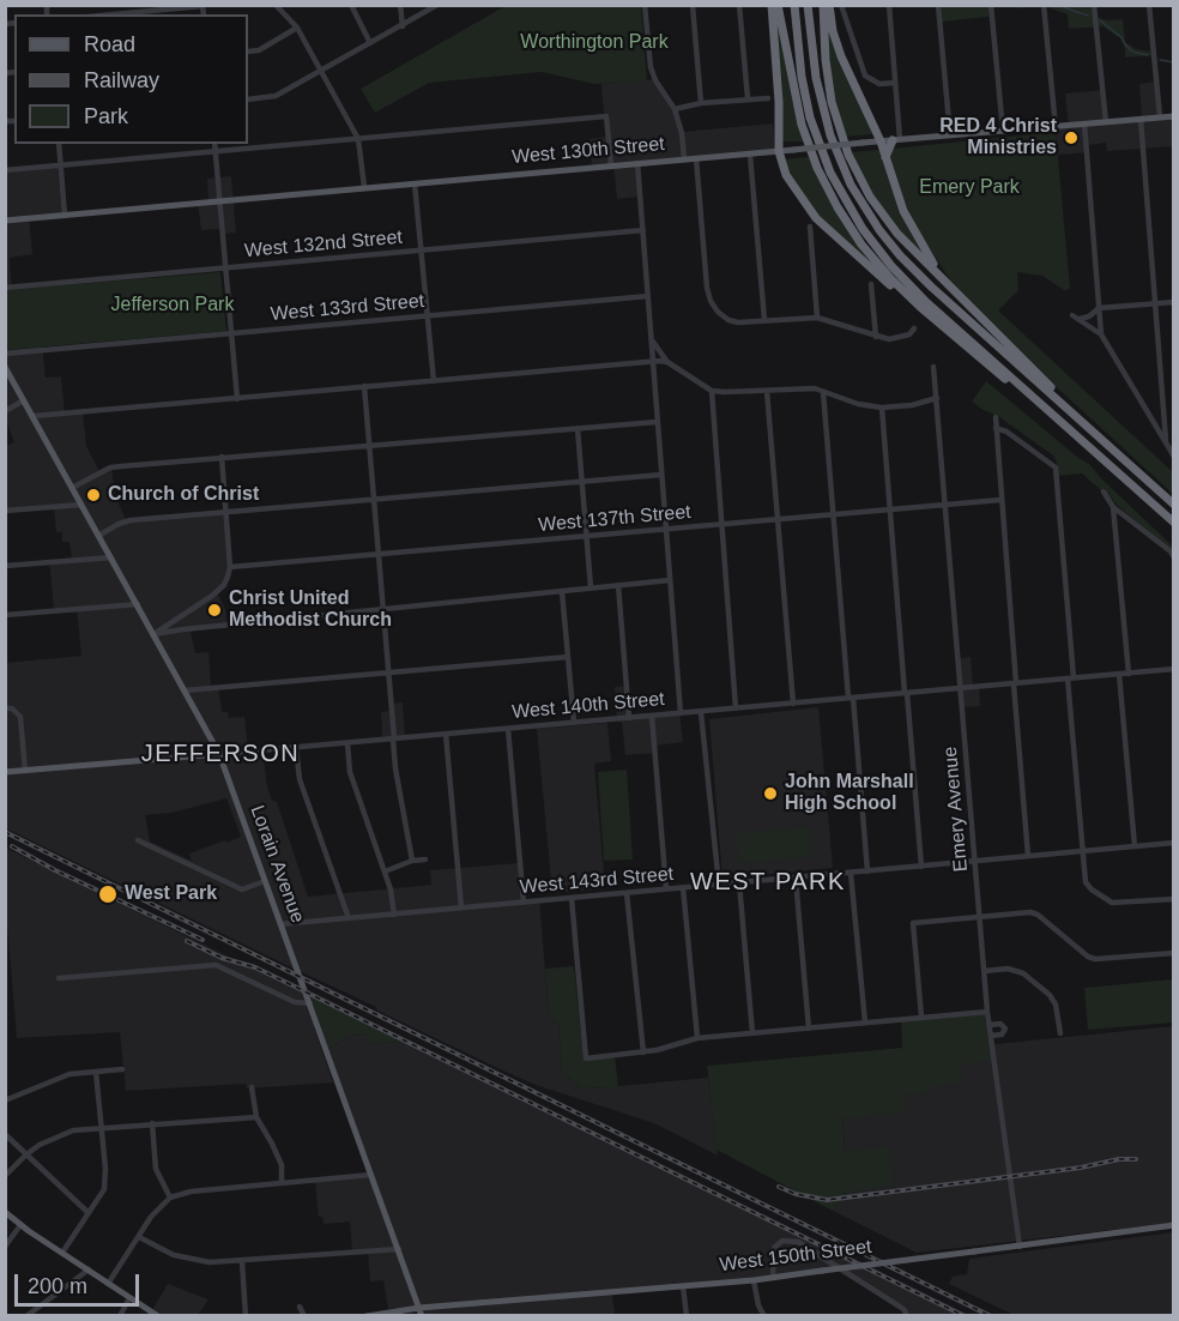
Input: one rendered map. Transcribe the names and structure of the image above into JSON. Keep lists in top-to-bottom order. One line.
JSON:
{"streets":{"main road":["West 130th Street","West 140th Street","Lorain Avenue","West 150th Street"],"street":["West 132nd Street","West 133rd Street","West 137th Street","Emery Avenue","West 143rd Street"]},"crossings":[["West 137th Street","Emery Avenue"],["West 140th Street","Emery Avenue"],["West 140th Street","Lorain Avenue"],["Emery Avenue","West 143rd Street"],["Emery Avenue","West 150th Street"],["Lorain Avenue","West 143rd Street"],["Lorain Avenue","West 150th Street"]],"districts":["JEFFERSON","WEST PARK"],"parks":["Worthington Park","Emery Park","Jefferson Park"],"places":["RED 4 Christ Ministries","Church of Christ","Christ United Methodist Church","John Marshall High School","West Park"],"legend":["Road","Railway","Park"],"scale_bar":"200 m"}
